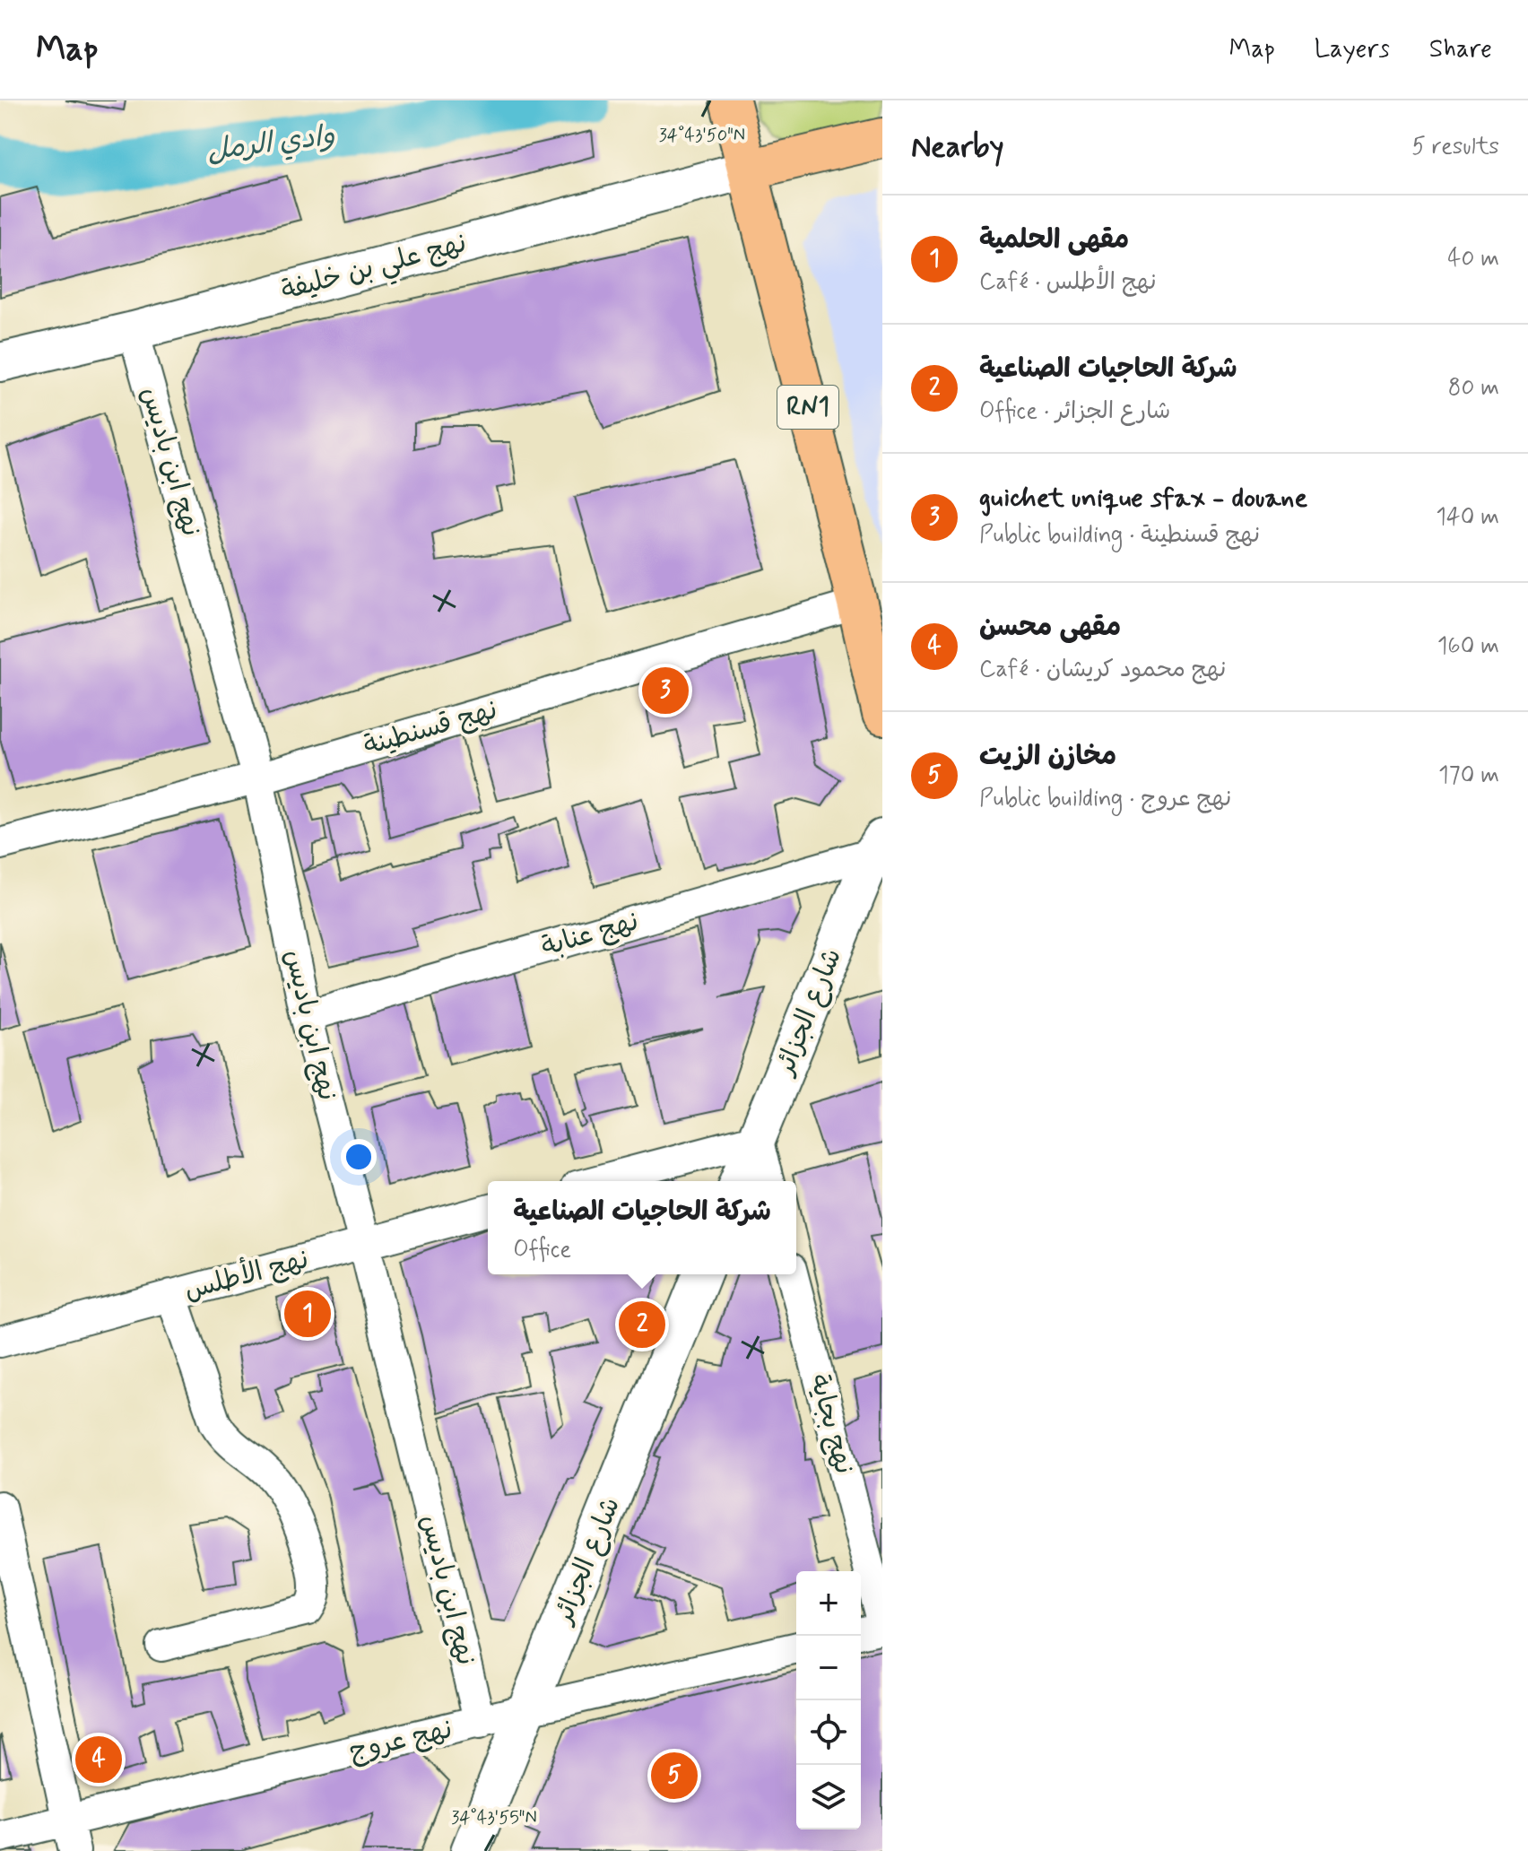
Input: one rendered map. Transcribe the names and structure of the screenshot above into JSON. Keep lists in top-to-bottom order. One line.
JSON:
{"streets":{"main road":["RN1"],"street":["نهج علي بن خليفة","نهج ابن باديس","نهج قسنطينة","نهج عنابة","شارع الجزائر","نهج الأطلس","نهج بجاية","نهج عروج"]},"crossings":[["نهج علي بن خليفة","RN1"],["نهج علي بن خليفة","نهج ابن باديس"],["RN1","نهج قسنطينة"],["نهج ابن باديس","نهج قسنطينة"],["نهج ابن باديس","نهج عنابة"],["نهج ابن باديس","نهج الأطلس"],["نهج ابن باديس","نهج عروج"],["نهج عنابة","شارع الجزائر"],["شارع الجزائر","نهج عروج"]],"water":["وادي الرمل"],"page":{"header":"Map","nav":["Map","Layers","Share"],"heading":["Nearby","5 results"],"list":[{"mark":"1","name":"مقهى الحلمية","note":"Café · نهج الأطلس","value":"40 m"},{"mark":"2","name":"شركة الحاجيات الصناعية","note":"Office · شارع الجزائر","value":"80 m"},{"mark":"3","name":"guichet unique sfax - douane","note":"Public building · نهج قسنطينة","value":"140 m"},{"mark":"4","name":"مقهى محسن","note":"Café · نهج محمود كريشان","value":"160 m"},{"mark":"5","name":"مخازن الزيت","note":"Public building · نهج عروج","value":"170 m"}],"pins":["3","1","2","4","5"],"popup":["شركة الحاجيات الصناعية","Office"],"map_buttons":["+","−"]},"coordinates":["34°43'50\"N","34°43'55\"N"]}
